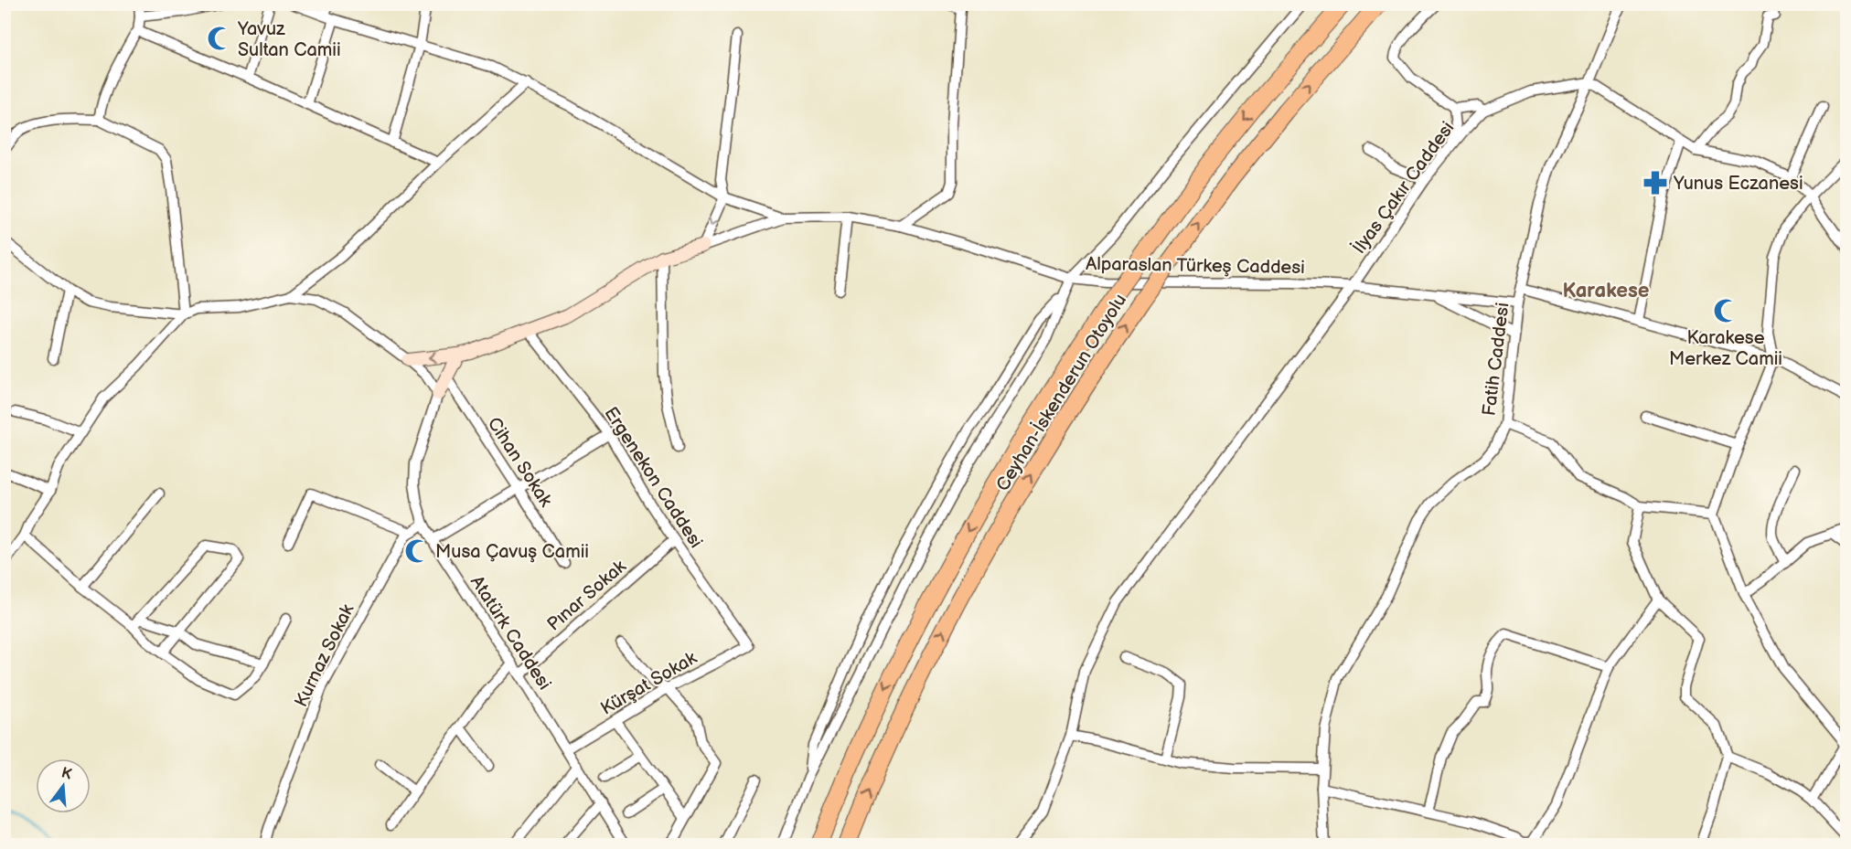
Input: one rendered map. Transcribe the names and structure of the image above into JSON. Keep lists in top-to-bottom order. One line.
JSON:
{"streets":{"highway":["Ceyhan-İskenderun Otoyolu"],"street":["İlyas Çakır Caddesi","Alparaslan Türkeş Caddesi","Fatih Caddesi","Cihan Sokak","Ergenekon Caddesi","Pınar Sokak","Atatürk Caddesi","Kurnaz Sokak","Kürşat Sokak"]},"crossings":[["İlyas Çakır Caddesi","Alparaslan Türkeş Caddesi"],["Alparaslan Türkeş Caddesi","Fatih Caddesi"],["Ergenekon Caddesi","Pınar Sokak"],["Ergenekon Caddesi","Kürşat Sokak"],["Pınar Sokak","Atatürk Caddesi"],["Atatürk Caddesi","Kurnaz Sokak"],["Atatürk Caddesi","Kürşat Sokak"]],"districts":["Karakese"],"places":{"mosque":["Yavuz Sultan Camii","Karakese Merkez Camii","Musa Çavuş Camii"],"pharmacy":["Yunus Eczanesi"]},"north":"top"}
